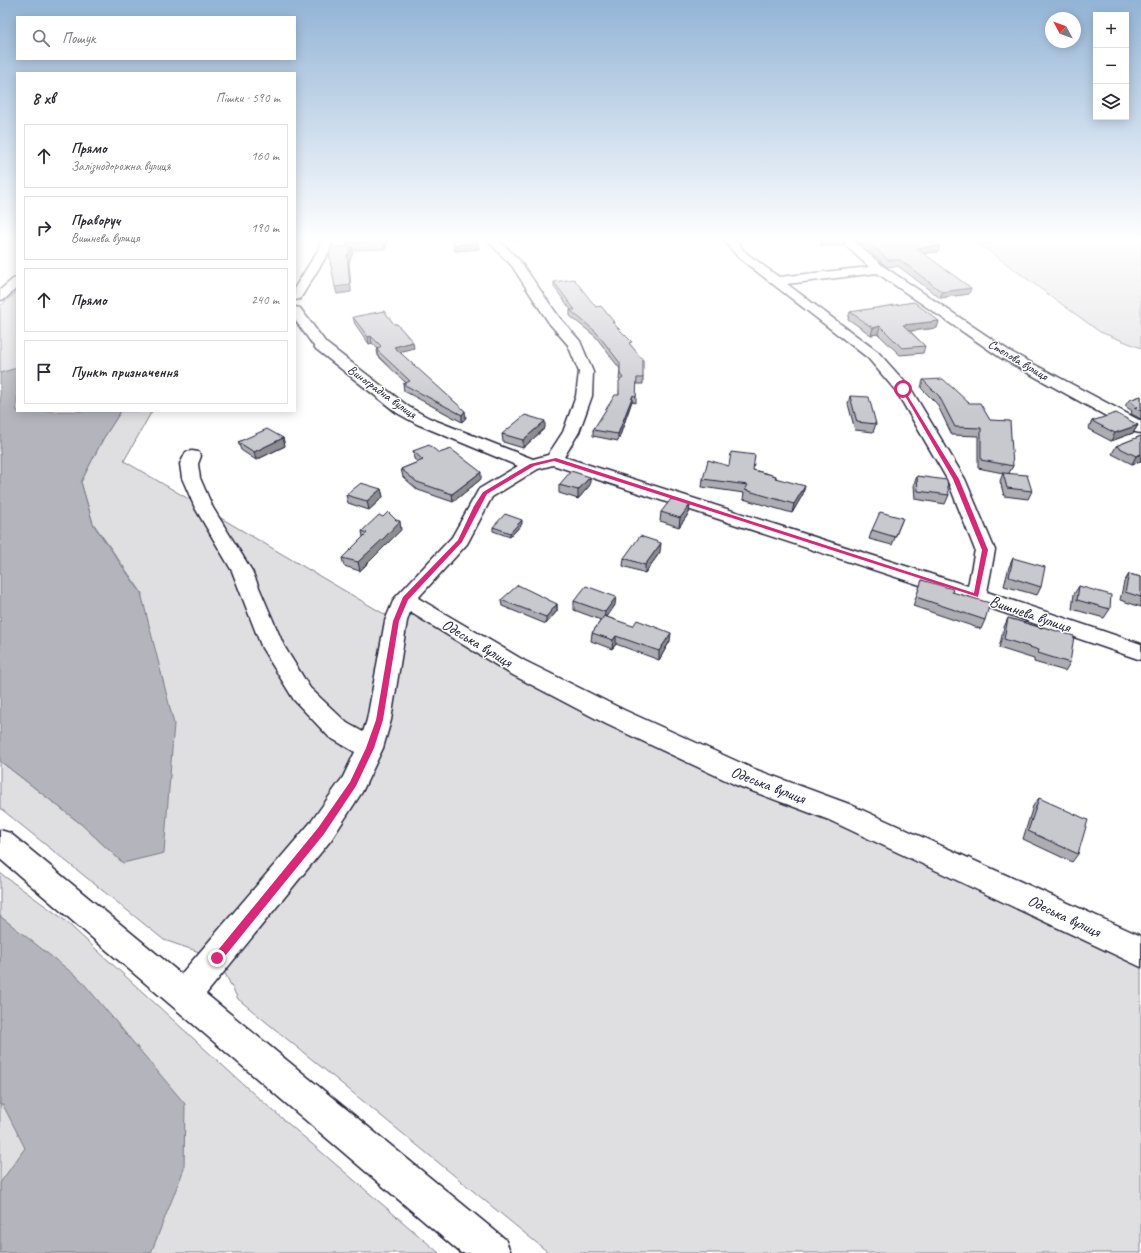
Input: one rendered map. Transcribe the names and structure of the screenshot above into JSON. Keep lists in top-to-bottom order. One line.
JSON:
{"streets":{"street":["Степова вулиця","Виноградна вулиця","Вишнева вулиця","Одеська вулиця"]},"crossings":[["Виноградна вулиця","Вишнева вулиця"]],"north":"top left","page":{"map_buttons":["+","−"],"search":"Пошук","heading":["8 хв","Пішки · 590 m"],"list":[["Прямо","Залізнодорожна вулиця","160 m"],["Праворуч","Вишнева вулиця","190 m"],["Прямо","240 m"],"Пункт призначення"]}}
